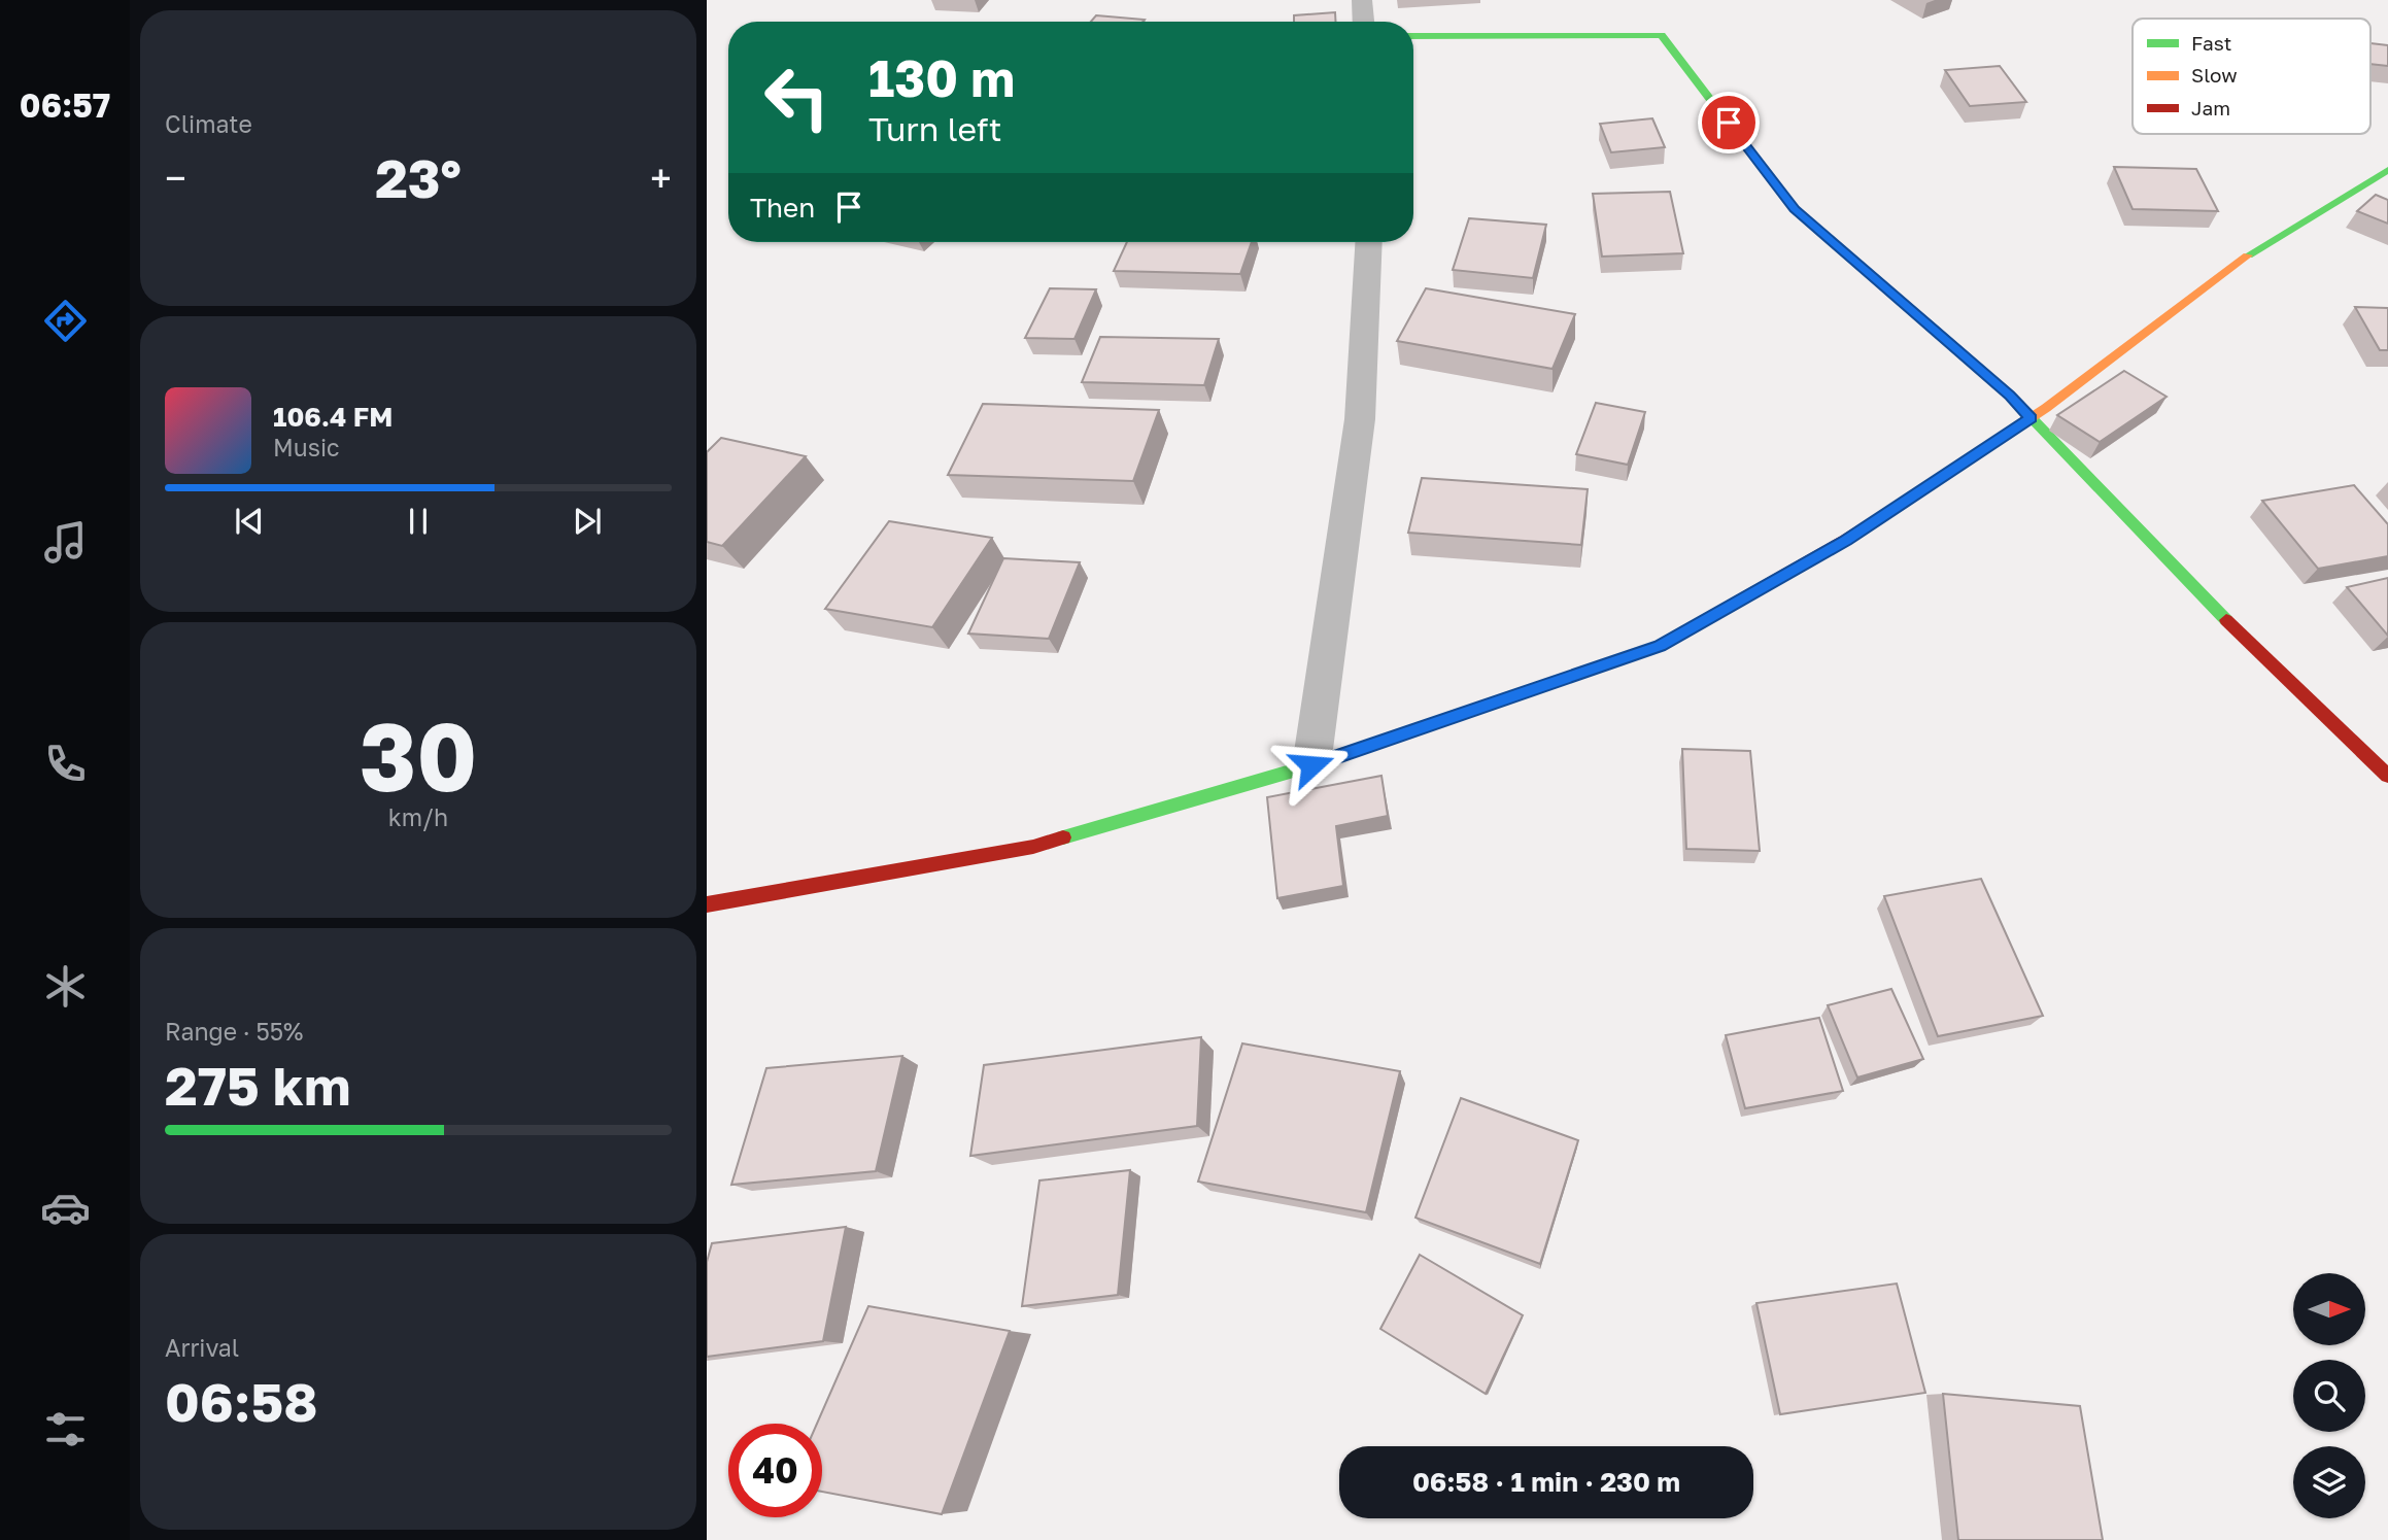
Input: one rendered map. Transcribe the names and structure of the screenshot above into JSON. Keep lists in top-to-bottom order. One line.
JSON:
{"legend":["Fast","Slow","Jam"],"north":"right","page":{"tabs":"06:57","tile":["Climate",["30","km/h"],["Range · 55%","275 km"],["Arrival","06:58"]],"turn":["130 m","Turn left"],"heat":["−","23°","+"],"then":"Then","song":["106.4 FM","Music"],"limit":"40","trip":"06:58 · 1 min · 230 m"}}
